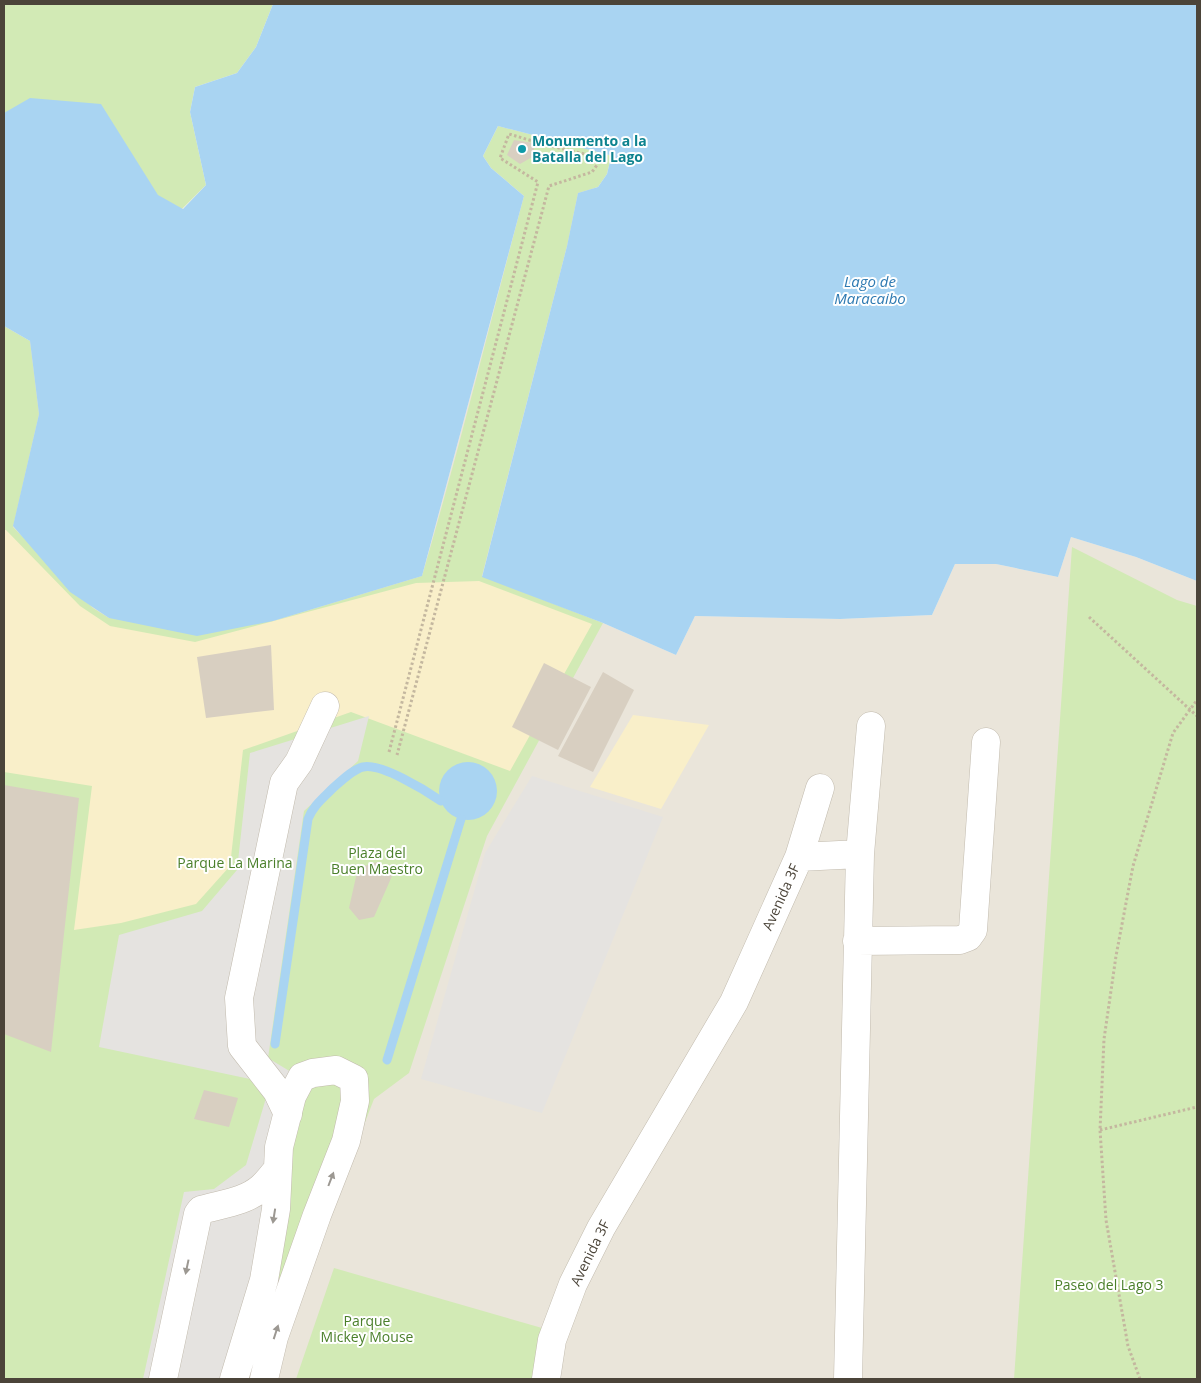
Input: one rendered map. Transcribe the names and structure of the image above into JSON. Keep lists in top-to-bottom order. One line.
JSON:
{"streets":{"street":["Avenida 3F"]},"water":["Lago de Maracaibo"],"parks":["Plaza del Buen Maestro","Parque La Marina","Paseo del Lago 3","Parque Mickey Mouse"],"places":["Monumento a la Batalla del Lago"]}
